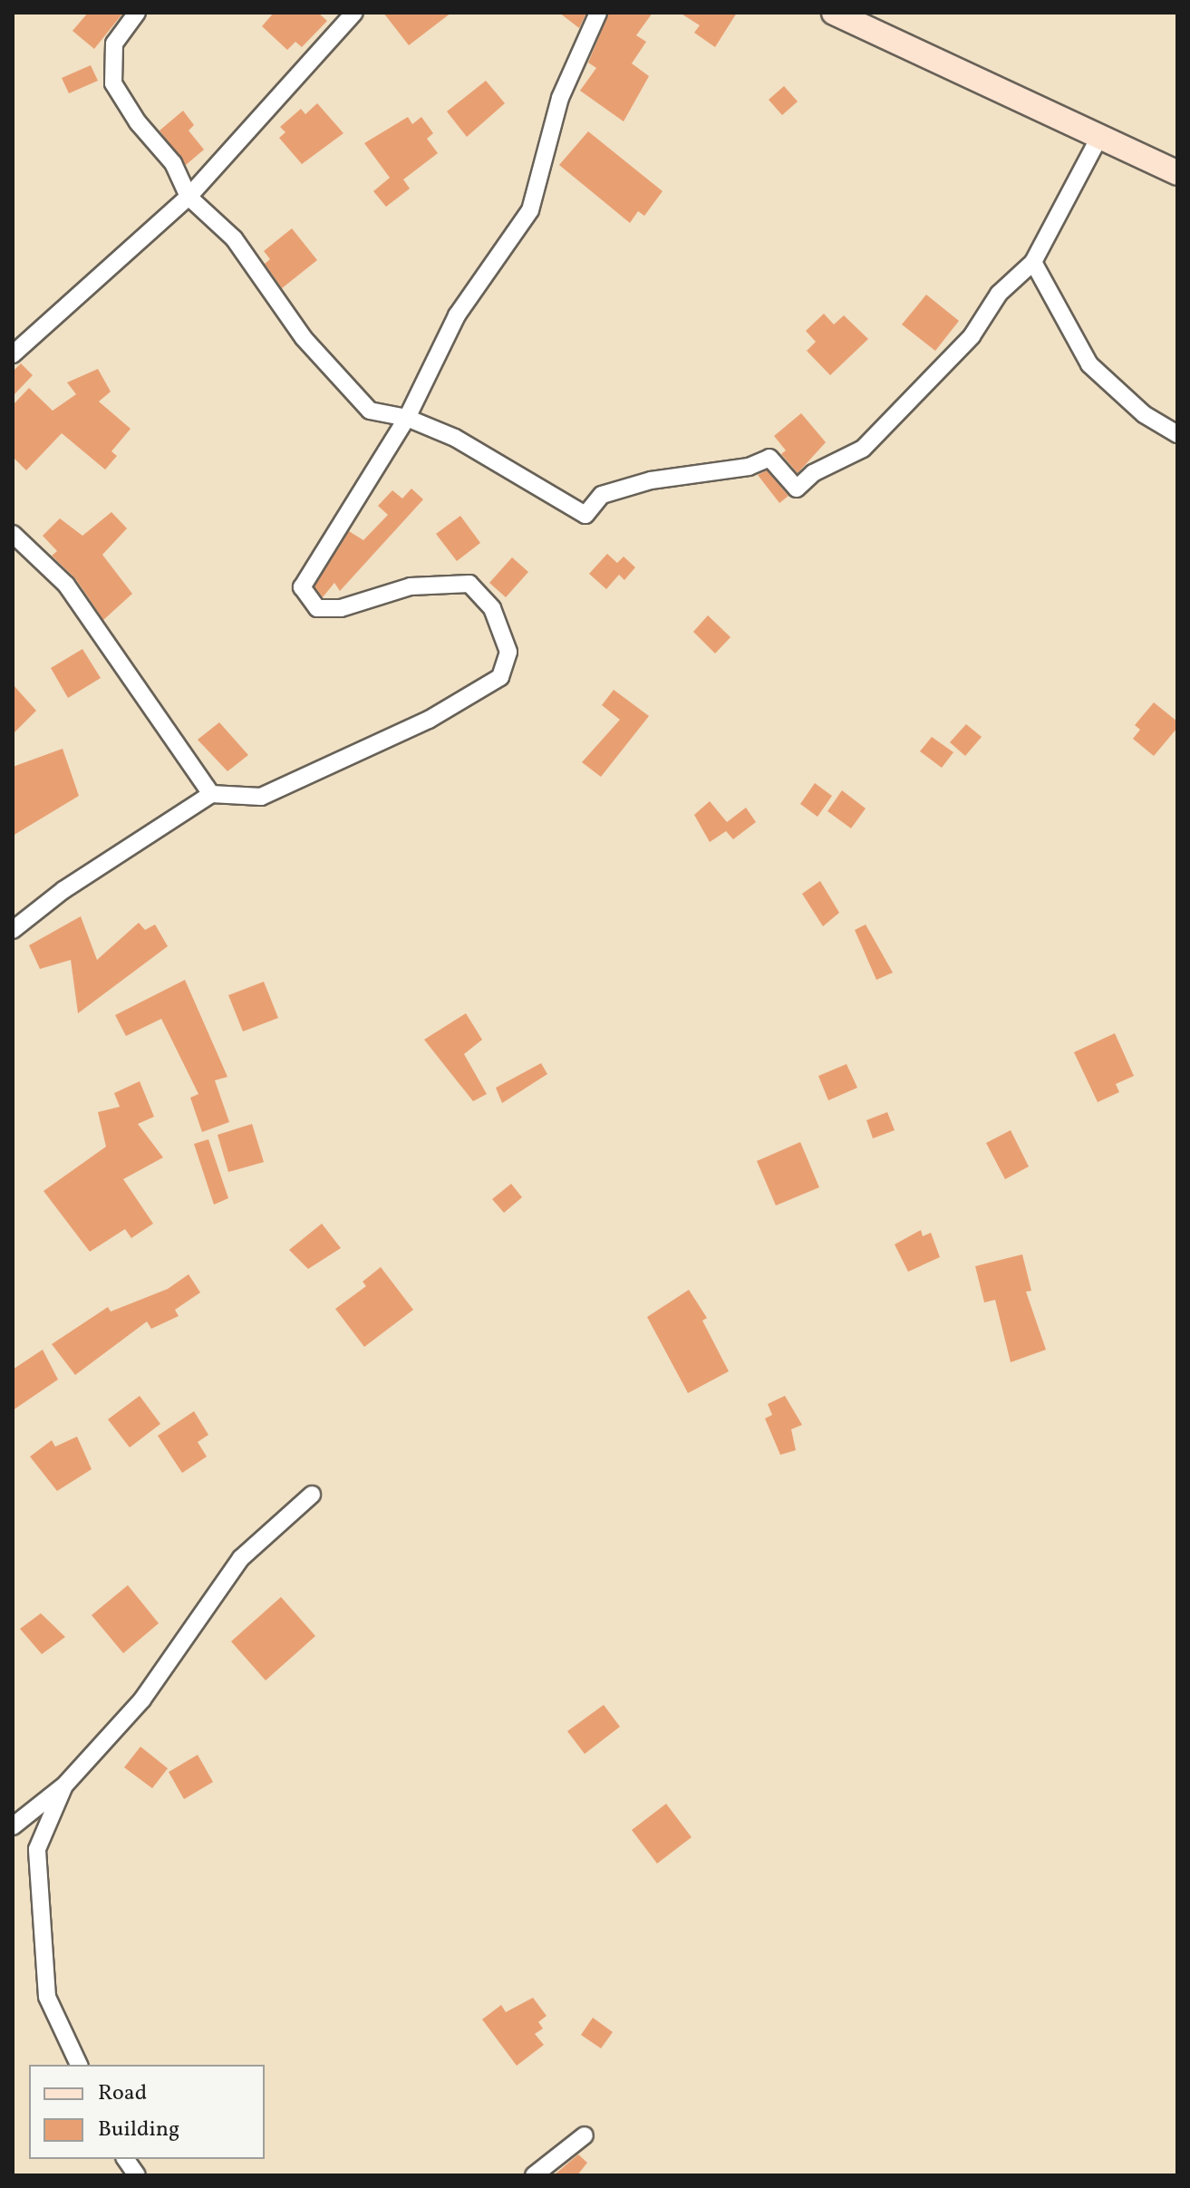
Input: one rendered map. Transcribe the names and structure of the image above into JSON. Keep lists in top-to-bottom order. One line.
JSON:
{"legend":["Road","Building"]}
